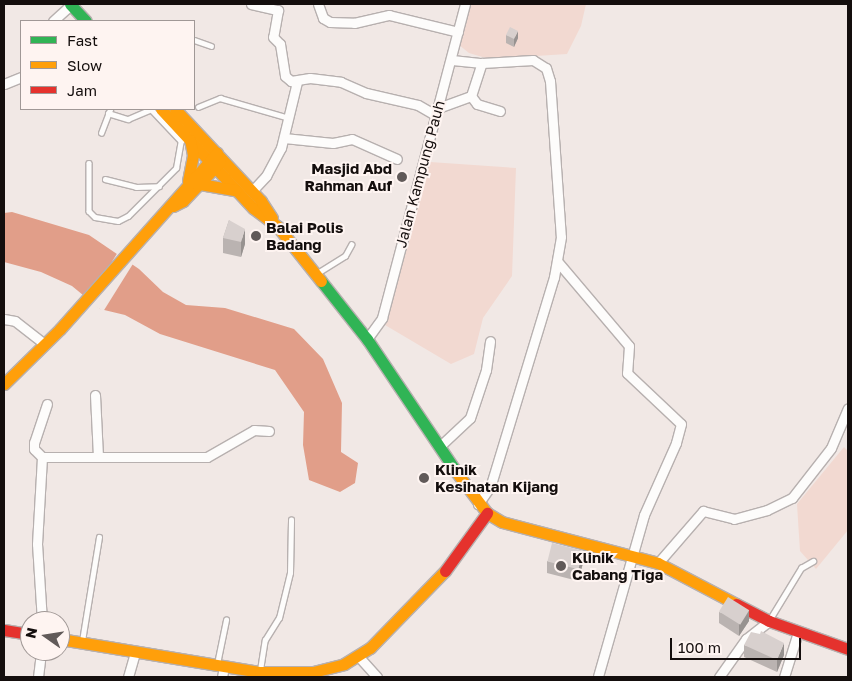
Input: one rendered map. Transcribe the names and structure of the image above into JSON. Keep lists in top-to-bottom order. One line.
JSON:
{"streets":{"street":["Jalan Kampung Pauh"]},"places":["Masjid Abd Rahman Auf","Balai Polis Badang","Klinik Kesihatan Kijang","Klinik Cabang Tiga"],"legend":["Fast","Slow","Jam"],"scale_bar":"100 m","north":"left"}
